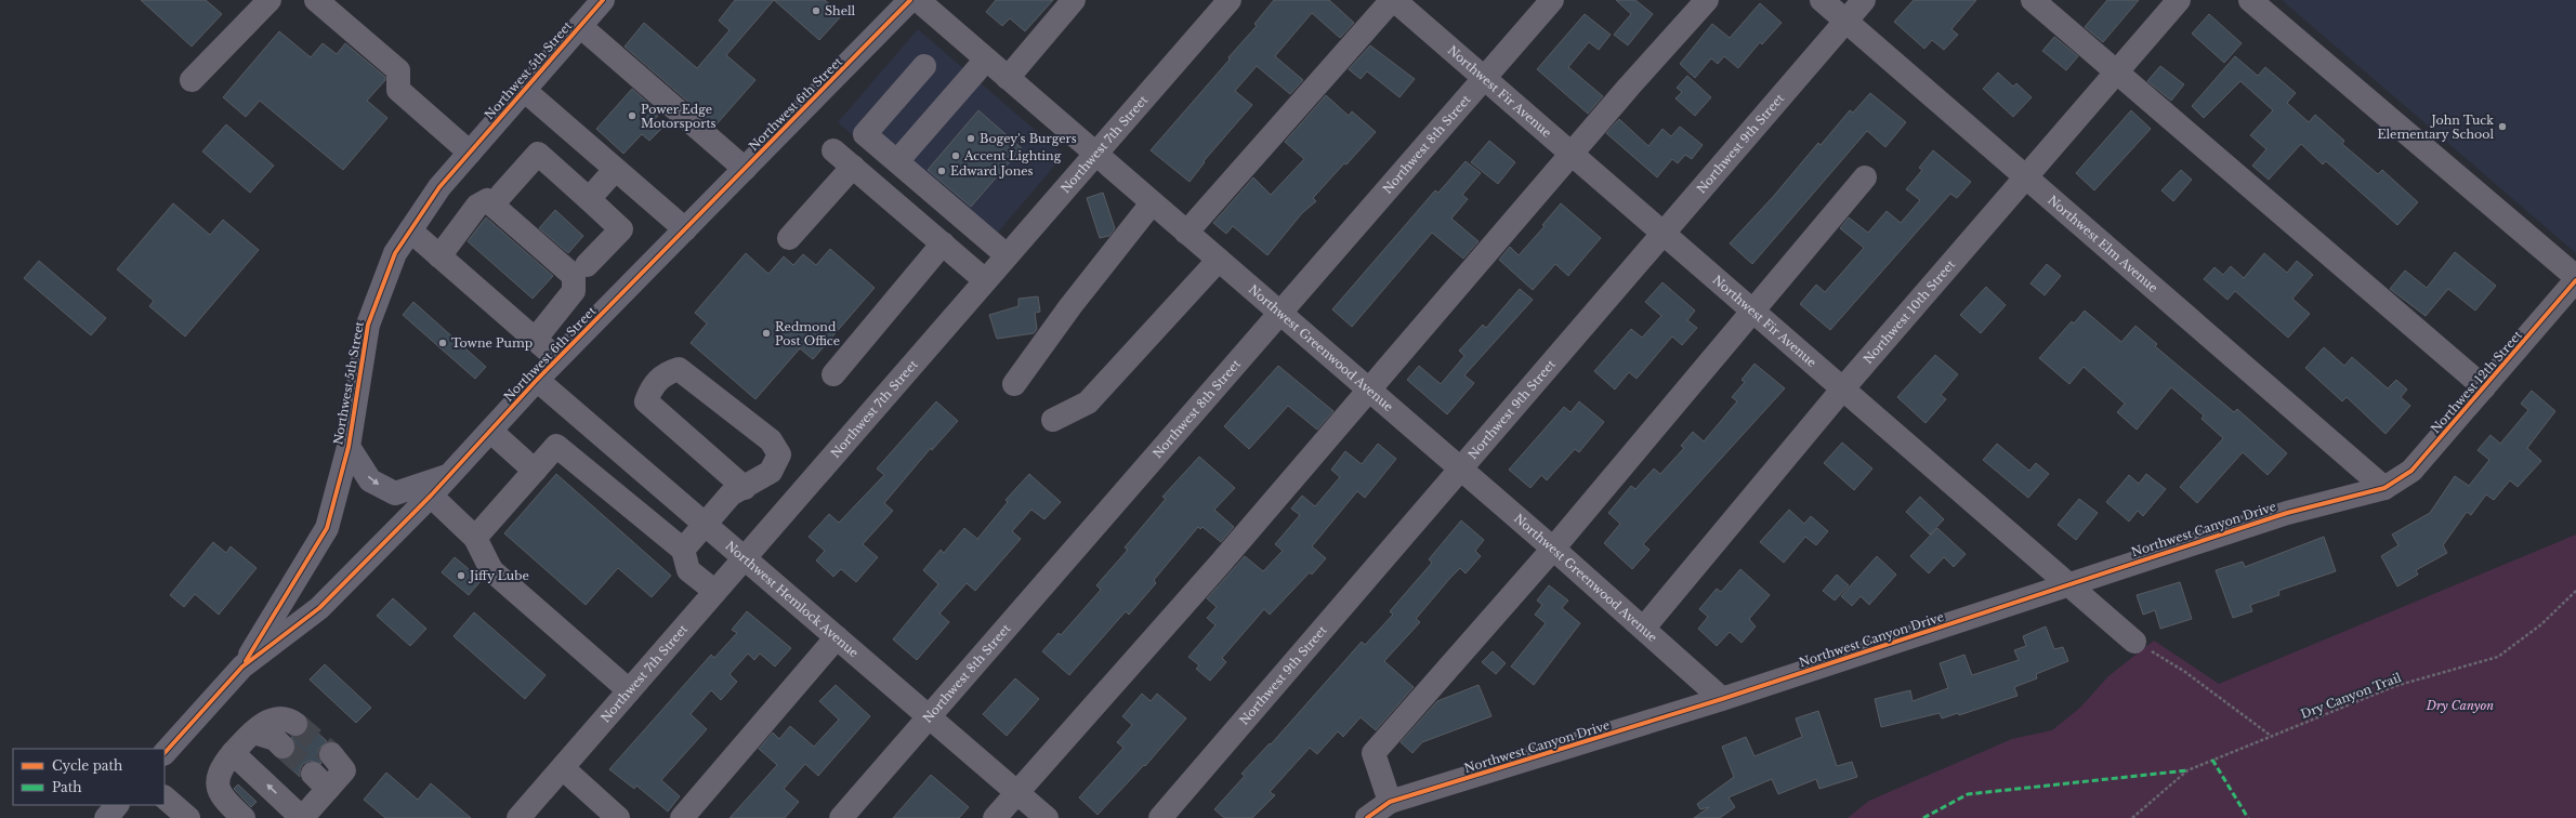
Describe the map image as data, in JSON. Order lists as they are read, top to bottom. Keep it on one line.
{"streets":{"main road":["Northwest 5th Street","Northwest 6th Street"],"street":["Northwest Fir Avenue","Northwest 9th Street","Northwest 7th Street","Northwest 8th Street","Northwest Elm Avenue","Northwest 10th Street","Northwest Greenwood Avenue","Northwest 12th Street","Northwest Canyon Drive","Northwest Hemlock Avenue"],"path":["Dry Canyon Trail"]},"crossings":[["Northwest 5th Street","Northwest 6th Street"],["Northwest Fir Avenue","Northwest 9th Street"],["Northwest Fir Avenue","Northwest 8th Street"],["Northwest Fir Avenue","Northwest 10th Street"],["Northwest Fir Avenue","Northwest Canyon Drive"],["Northwest 6th Street","Northwest Hemlock Avenue"],["Northwest 9th Street","Northwest Elm Avenue"],["Northwest 9th Street","Northwest Greenwood Avenue"],["Northwest 7th Street","Northwest Greenwood Avenue"],["Northwest 7th Street","Northwest Hemlock Avenue"],["Northwest 8th Street","Northwest Greenwood Avenue"],["Northwest 8th Street","Northwest Hemlock Avenue"],["Northwest Elm Avenue","Northwest 10th Street"],["Northwest Elm Avenue","Northwest 12th Street"],["Northwest Elm Avenue","Northwest Canyon Drive"],["Northwest 10th Street","Northwest Greenwood Avenue"],["Northwest Greenwood Avenue","Northwest Canyon Drive"],["Northwest 12th Street","Northwest Canyon Drive"]],"parks":["Dry Canyon"],"places":["Shell","Power Edge Motorsports","John Tuck Elementary School","Bogey's Burgers","Accent Lighting","Edward Jones","Redmond Post Office","Towne Pump","Jiffy Lube"],"legend":["Cycle path","Path"]}
